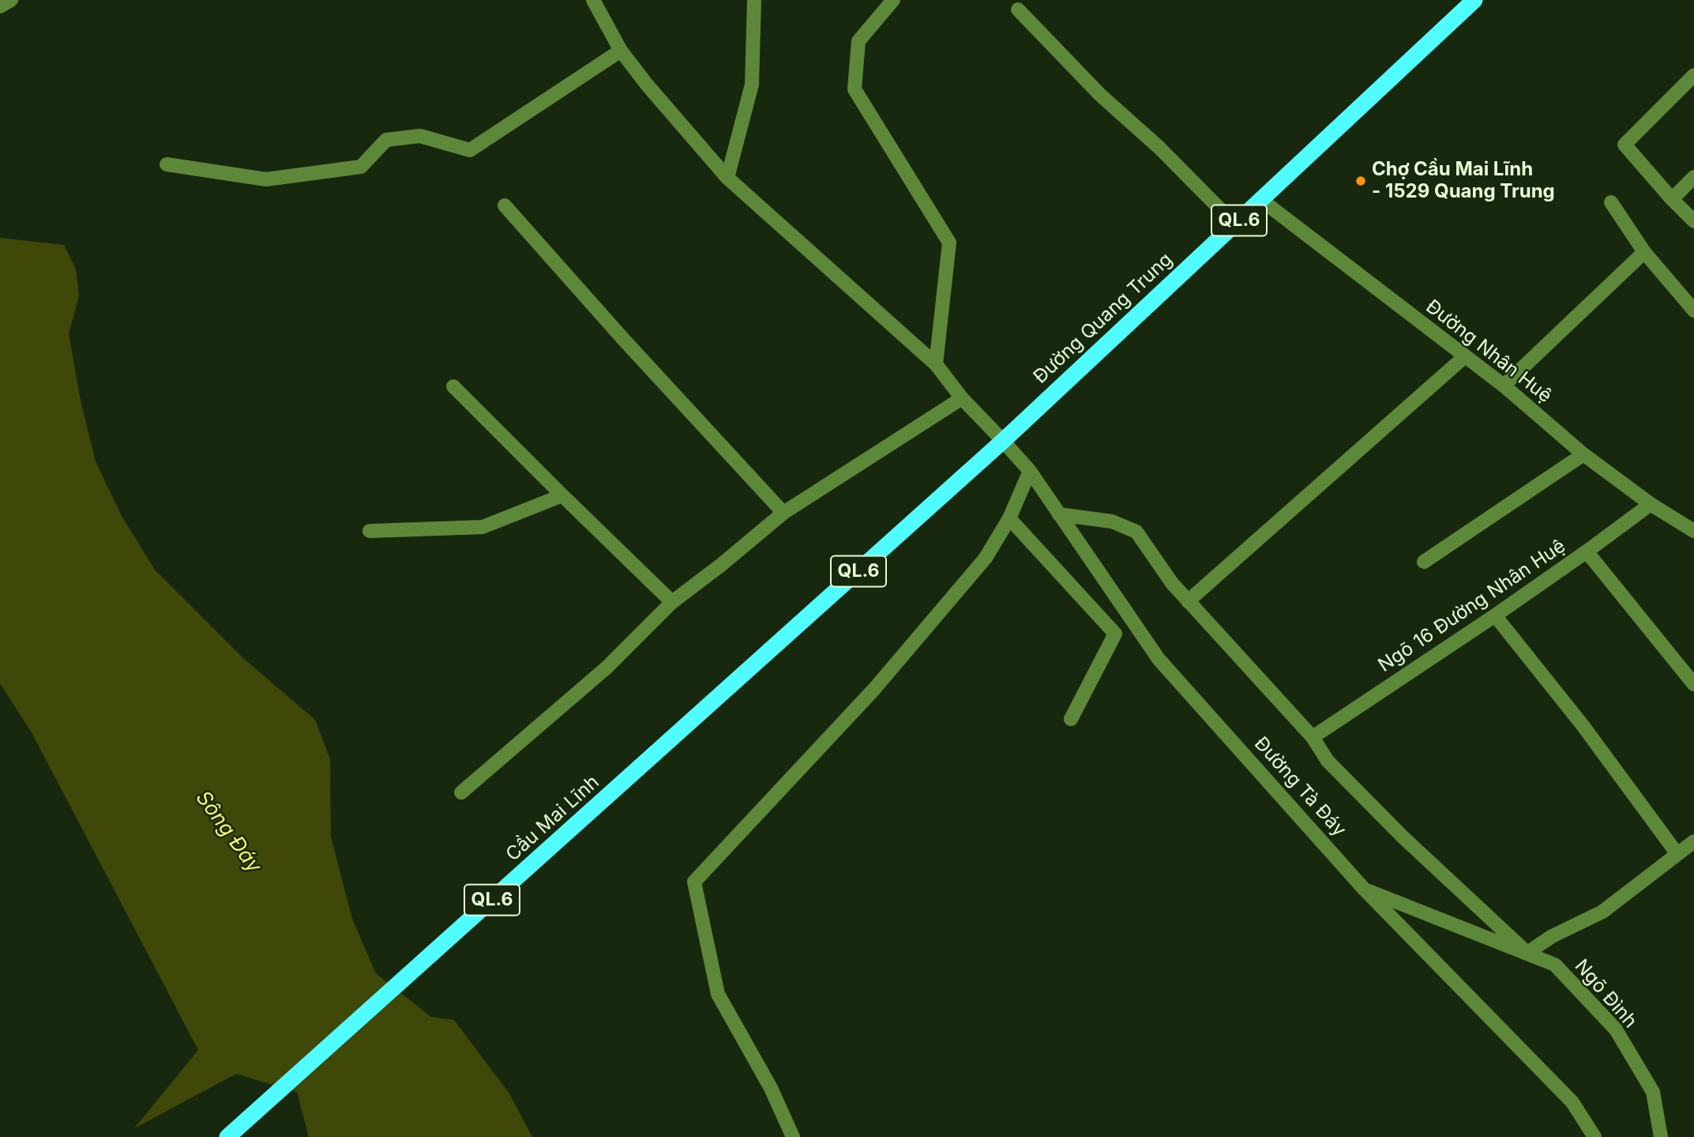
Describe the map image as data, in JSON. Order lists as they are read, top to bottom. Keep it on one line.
{"streets":{"highway":["QL.6","Đường Quang Trung","Cầu Mai Lĩnh"],"street":["Đường Nhân Huệ","Ngõ 16 Đường Nhân Huệ","Đường Tà Đáy","Ngõ Đình"]},"crossings":[["Đường Quang Trung","Đường Nhân Huệ"],["Đường Quang Trung","Đường Tà Đáy"],["Đường Quang Trung","Cầu Mai Lĩnh"],["Đường Nhân Huệ","Ngõ 16 Đường Nhân Huệ"],["Đường Tà Đáy","Ngõ Đình"]],"water":["Sông Đáy"],"places":["Chợ Cầu Mai Lĩnh - 1529 Quang Trung"]}
